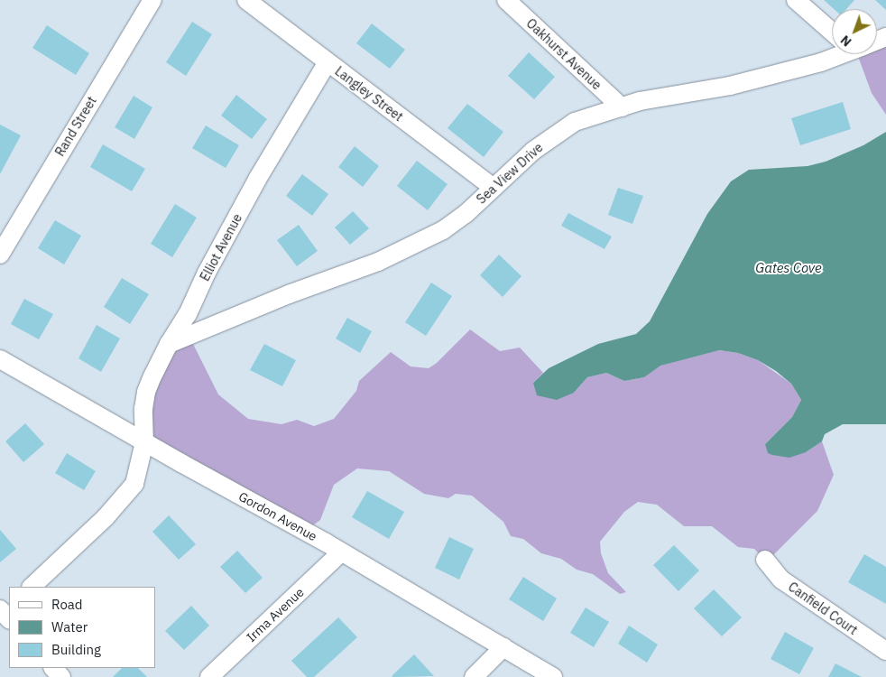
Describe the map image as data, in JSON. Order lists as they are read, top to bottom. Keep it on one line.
{"streets":{"street":["Oakhurst Avenue","Langley Street","Rand Street","Sea View Drive","Elliot Avenue","Gordon Avenue","Canfield Court","Irma Avenue"]},"crossings":[["Oakhurst Avenue","Sea View Drive"],["Langley Street","Sea View Drive"],["Langley Street","Elliot Avenue"],["Sea View Drive","Elliot Avenue"],["Elliot Avenue","Gordon Avenue"],["Gordon Avenue","Irma Avenue"]],"water":["Gates Cove"],"legend":["Road","Water","Building"],"north":"bottom left"}
